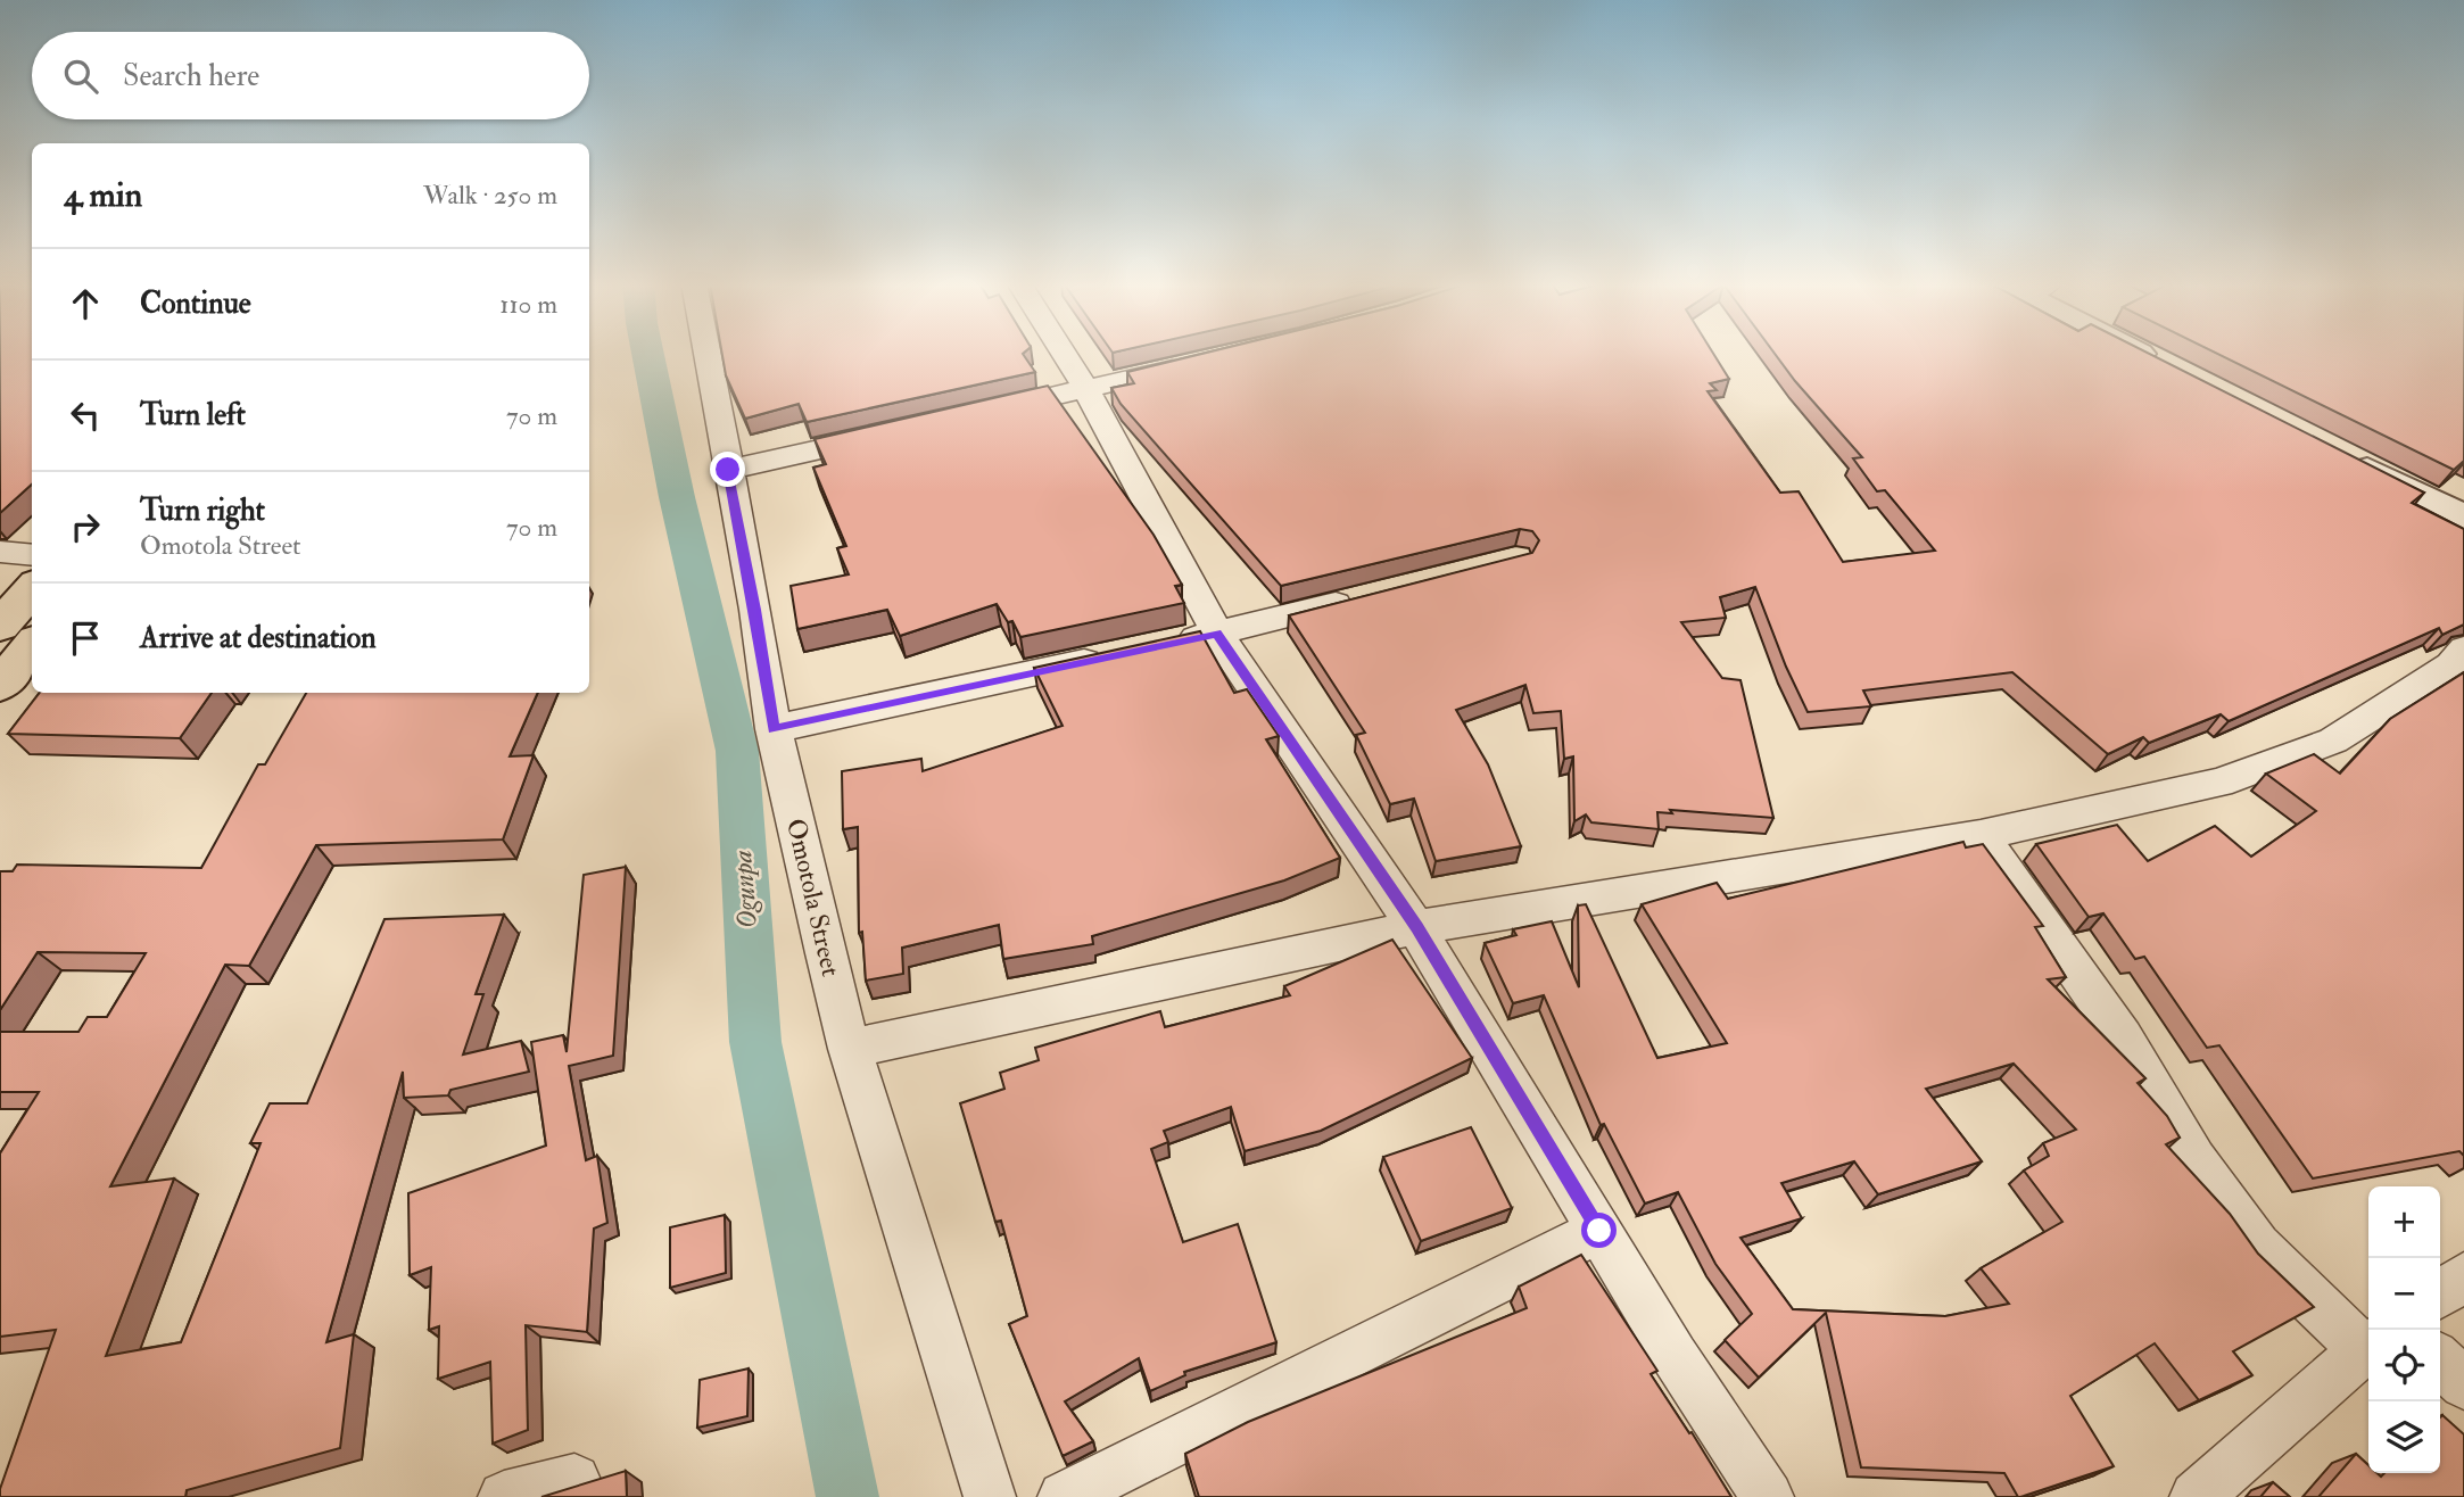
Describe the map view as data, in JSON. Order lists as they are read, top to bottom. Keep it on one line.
{"streets":{"street":["Omotola Street"]},"water":["Ogunpa"],"page":{"search":"Search here","heading":["4 min","Walk · 250 m"],"list":[["Continue","110 m"],["Turn left","70 m"],["Turn right","Omotola Street","70 m"],"Arrive at destination"],"map_buttons":["+","−"]}}
